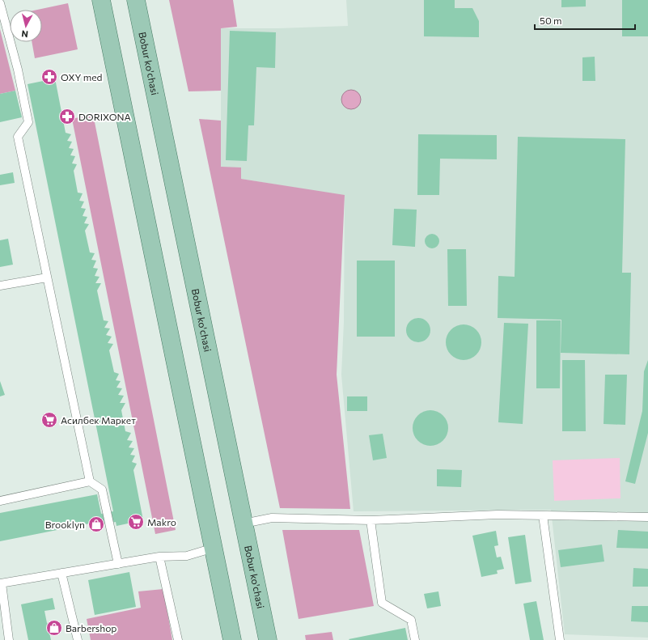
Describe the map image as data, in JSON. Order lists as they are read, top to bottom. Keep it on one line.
{"streets":{"main road":["Bobur ko'chasi"]},"places":{"pharmacy":["OXY med","DORIXONA"],"supermarket":["Асилбек Маркет","Makro"],"shop":["Brooklyn","Barbershop"]},"scale_bar":"50 m","north":"bottom"}
